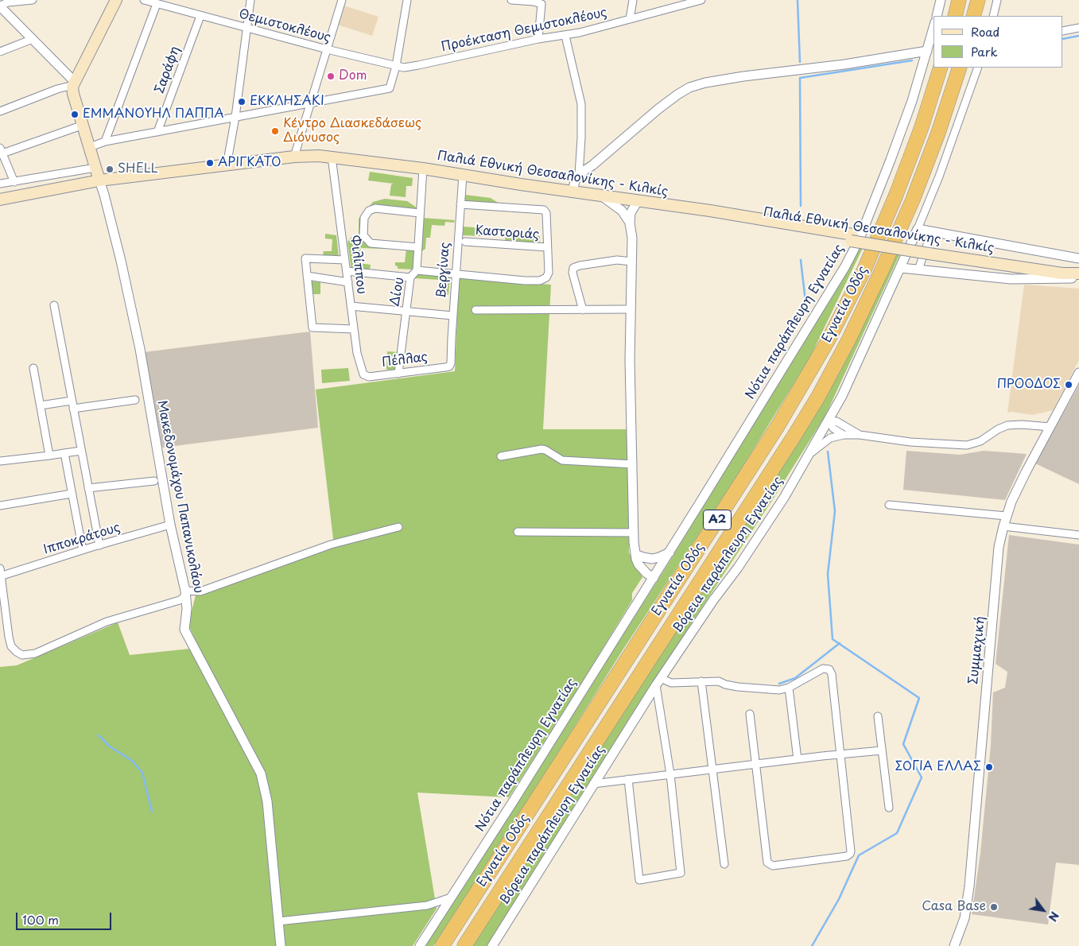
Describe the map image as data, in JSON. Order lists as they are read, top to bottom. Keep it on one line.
{"streets":{"highway":["Εγνατία Οδός","Α2"],"main road":["Παλιά Εθνική Θεσσαλονίκης - Κιλκίς"],"street":["Θεμιστοκλέους","Προέκταση Θεμιστοκλέους","Σαράφη","Καστοριάς","Φιλίππου","Βεργίνας","Δίου","Νότια παράπλευρη Εγνατίας","Πέλλας","Μακεδονομάχου Παπανικολάου","Ιπποκράτους","Βόρεια παράπλευρη Εγνατίας","Συμμαχική"]},"crossings":[["Θεμιστοκλέους","Προέκταση Θεμιστοκλέους"],["Θεμιστοκλέους","Σαράφη"],["Παλιά Εθνική Θεσσαλονίκης - Κιλκίς","Φιλίππου"],["Παλιά Εθνική Θεσσαλονίκης - Κιλκίς","Βεργίνας"],["Παλιά Εθνική Θεσσαλονίκης - Κιλκίς","Δίου"],["Παλιά Εθνική Θεσσαλονίκης - Κιλκίς","Μακεδονομάχου Παπανικολάου"],["Φιλίππου","Πέλλας"],["Βεργίνας","Πέλλας"],["Δίου","Πέλλας"],["Μακεδονομάχου Παπανικολάου","Ιπποκράτους"]],"places":["Dom","ΕΚΚΛΗΣΑΚΙ","ΕΜΜΑΝΟΥΗΛ ΠΑΠΠΑ","Κέντρο Διασκεδάσεως Διόνυσος","ΑΡΙΓΚΑΤΟ","SHELL","ΠΡΟΟΔΟΣ","ΣΟΓΙΑ ΕΛΛΑΣ","Casa Base"],"legend":["Road","Park"],"scale_bar":"100 m","north":"bottom right"}
